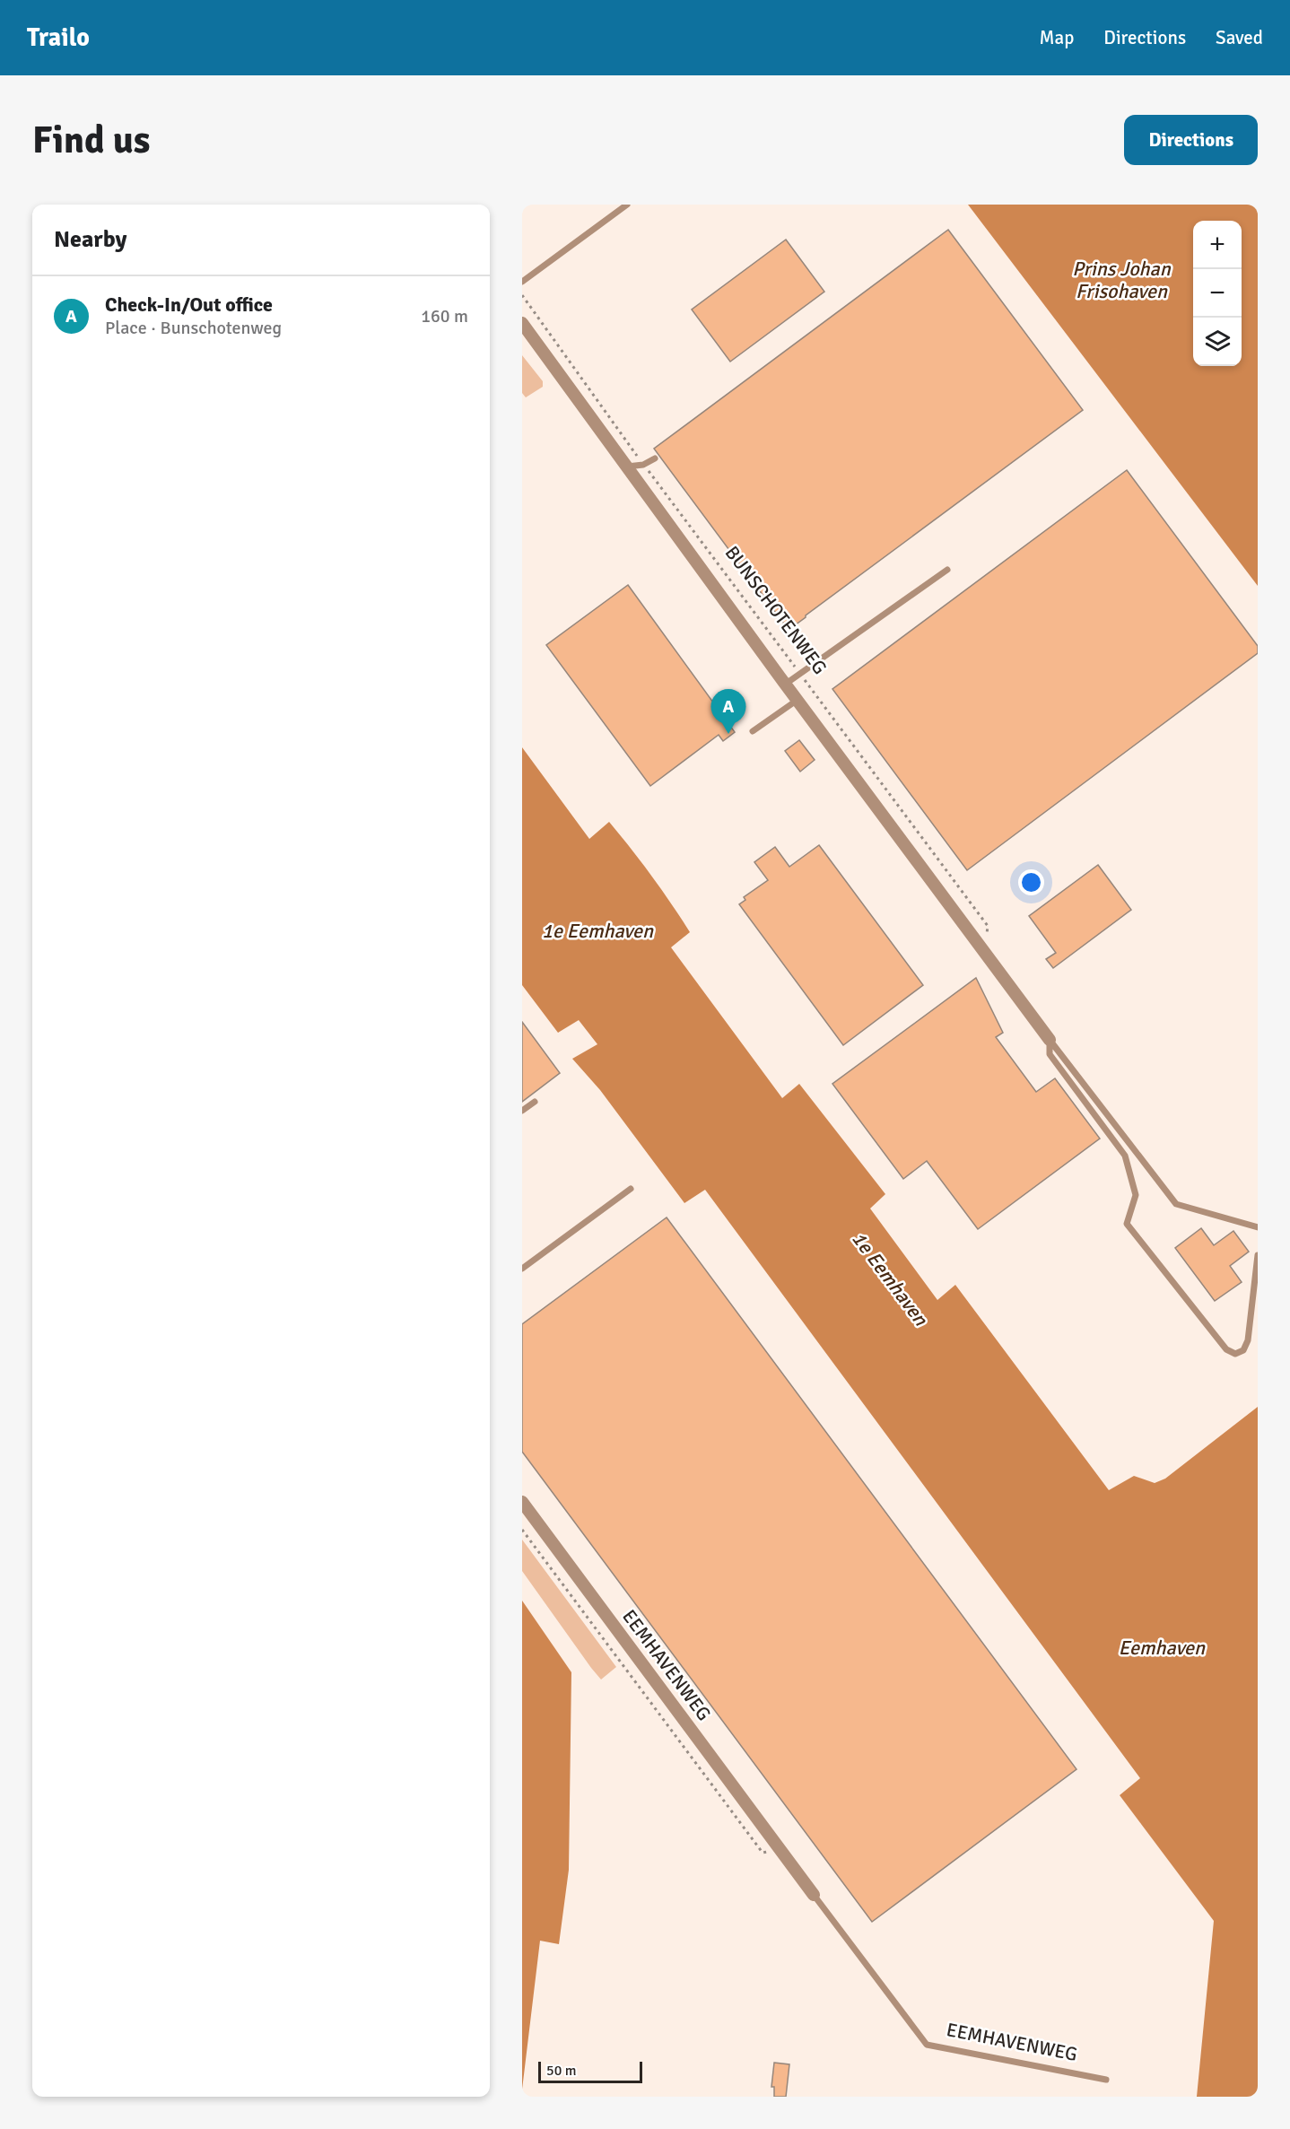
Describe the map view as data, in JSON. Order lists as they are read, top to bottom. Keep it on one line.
{"streets":{"street":["BUNSCHOTENWEG","EEMHAVENWEG"]},"water":["Prins Johan Frisohaven","1e Eemhaven","Eemhaven"],"scale_bar":"50 m","page":{"header":"Trailo","nav":["Map","Directions","Saved"],"buttons":"Directions","title":"Find us","heading":"Nearby","map_buttons":["+","−"],"list":[{"mark":"A","name":"Check-In/Out office","note":"Place · Bunschotenweg","value":"160 m"}],"pins":"A","scale":"50 m"}}
